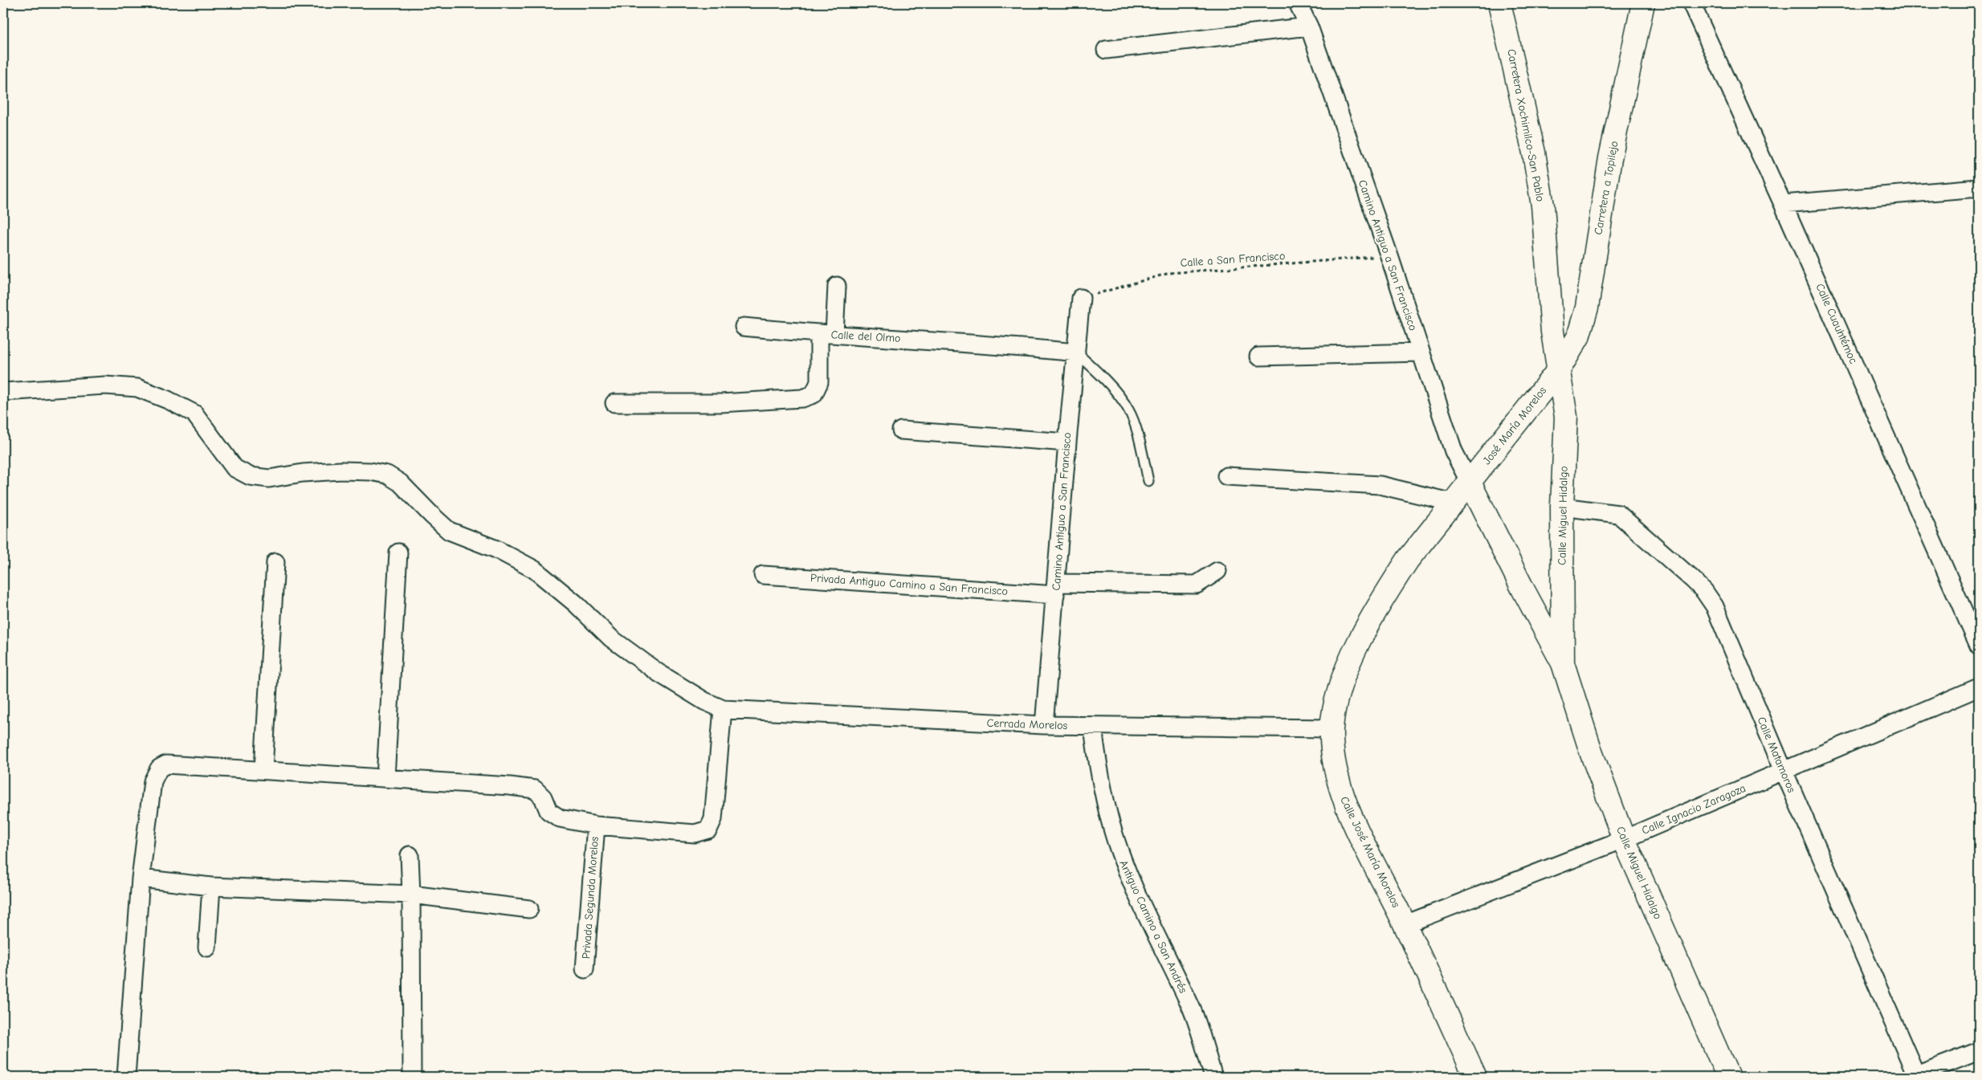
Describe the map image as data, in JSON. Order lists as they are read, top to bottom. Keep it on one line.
{"streets":{"main road":["Carretera Xochimilco-San Pablo","Carretera a Topilejo","José María Morelos","Calle Miguel Hidalgo","Calle José María Morelos"],"street":["Camino Antiguo a San Francisco","Calle Cuauhtémoc","Calle del Olmo","Privada Antiguo Camino a San Francisco","Cerrada Morelos","Calle Matamoros","Calle Ignacio Zaragoza","Privada Segunda Morelos","Antiguo Camino a San Andrés"],"path":["Calle a San Francisco"]},"crossings":[["Carretera Xochimilco-San Pablo","Carretera a Topilejo"],["Carretera Xochimilco-San Pablo","José María Morelos"],["Carretera Xochimilco-San Pablo","Calle Miguel Hidalgo"],["Carretera a Topilejo","José María Morelos"],["Carretera a Topilejo","Calle Miguel Hidalgo"],["Camino Antiguo a San Francisco","Calle a San Francisco"],["Camino Antiguo a San Francisco","Calle del Olmo"],["Camino Antiguo a San Francisco","José María Morelos"],["Camino Antiguo a San Francisco","Calle Miguel Hidalgo"],["Camino Antiguo a San Francisco","Privada Antiguo Camino a San Francisco"],["Camino Antiguo a San Francisco","Cerrada Morelos"],["Camino Antiguo a San Francisco","Calle José María Morelos"],["José María Morelos","Calle Miguel Hidalgo"],["José María Morelos","Calle José María Morelos"],["Calle Miguel Hidalgo","Calle Matamoros"],["Calle Miguel Hidalgo","Calle Ignacio Zaragoza"],["Calle Miguel Hidalgo","Calle José María Morelos"],["Cerrada Morelos","Calle José María Morelos"],["Cerrada Morelos","Antiguo Camino a San Andrés"],["Calle Matamoros","Calle Ignacio Zaragoza"],["Calle Ignacio Zaragoza","Calle José María Morelos"]]}
